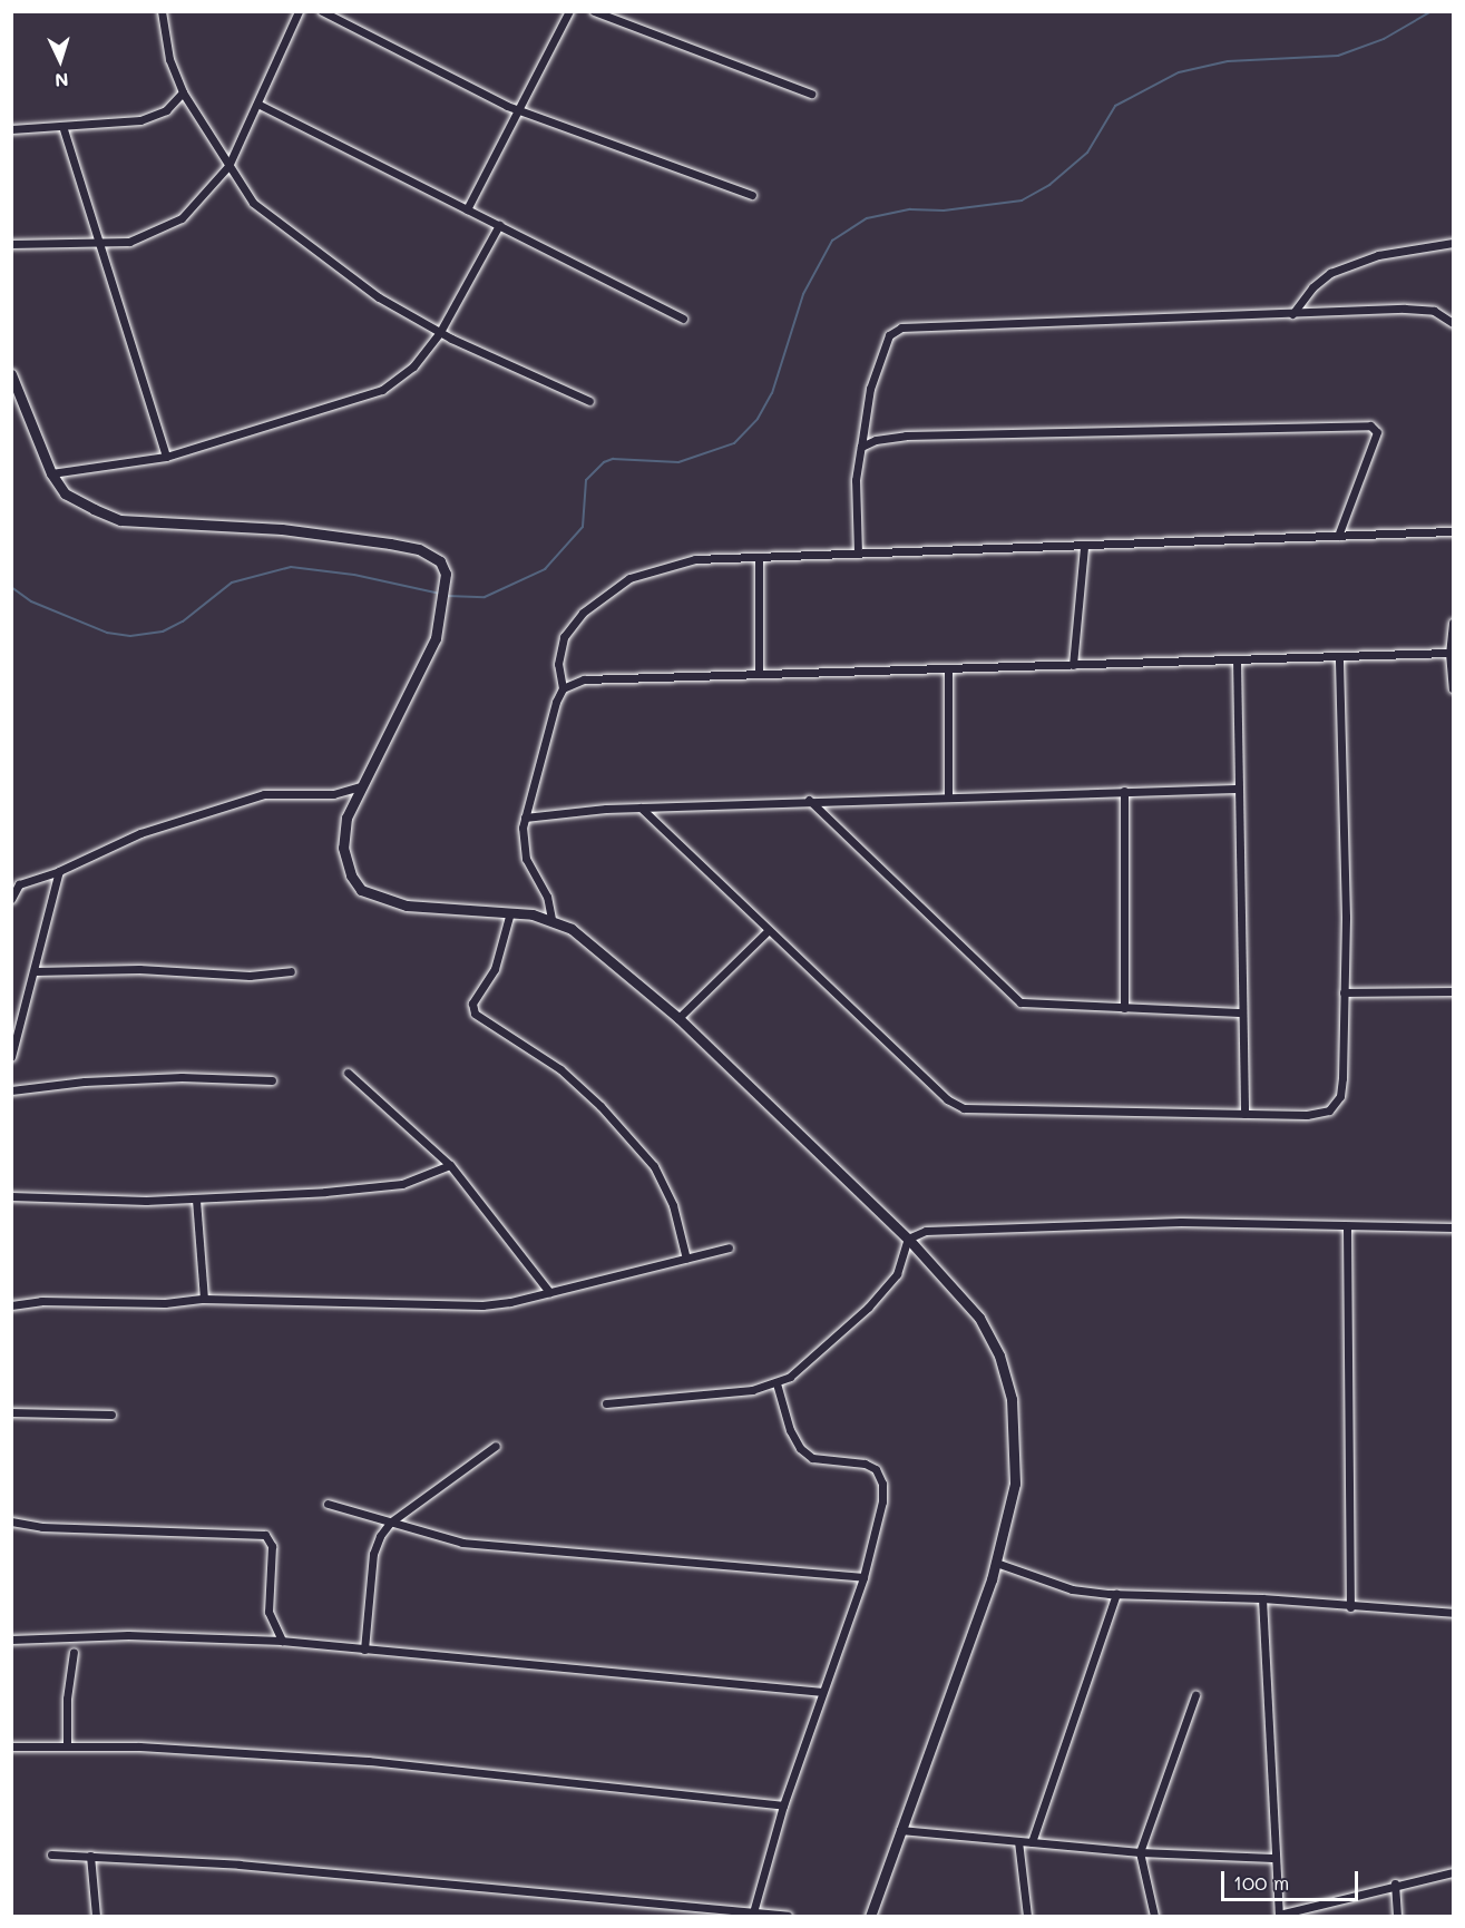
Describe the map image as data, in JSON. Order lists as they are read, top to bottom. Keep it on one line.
{"scale_bar":"100 m","north":"bottom"}
